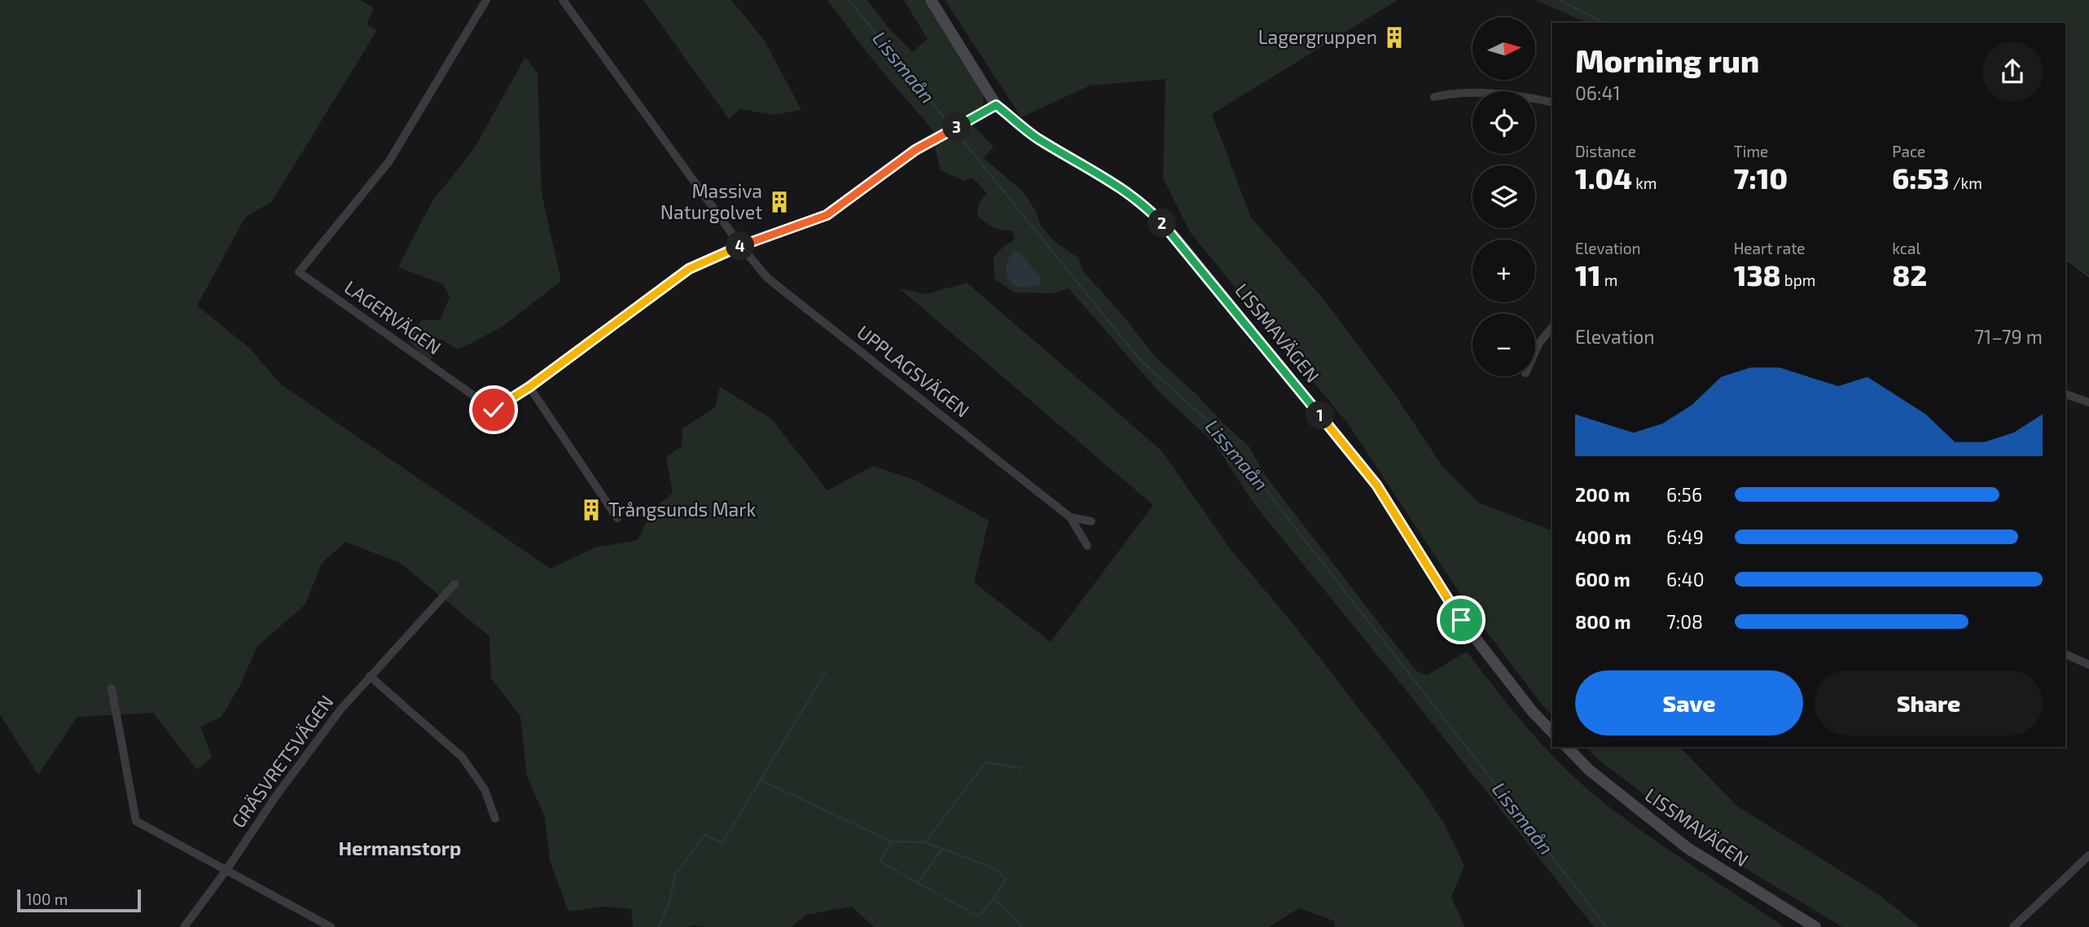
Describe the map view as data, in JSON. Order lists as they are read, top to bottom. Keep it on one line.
{"streets":{"street":["LAGERVÄGEN","LISSMAVÄGEN","UPPLAGSVÄGEN","GRÄSVRETSVÄGEN"]},"crossings":[["LAGERVÄGEN","LISSMAVÄGEN"],["LAGERVÄGEN","UPPLAGSVÄGEN"]],"districts":["Hermanstorp"],"water":["Lissmaån"],"places":{"building":["Lagergruppen","Massiva Naturgolvet","Trångsunds Mark"]},"scale_bar":"100 m","north":"right","page":{"map_buttons":["+","−"],"heading":["Morning run","06:41"],"pins":["3","2","4","1"],"stats":[["Distance","1.04 km"],["Time","7:10"],["Pace","6:53 /km"],["Elevation","11 m"],["Heart rate","138 bpm"],["kcal","82"]],"chart":["Elevation","71–79 m"],"list":[{"name":"200 m","note":"6:56"},{"name":"400 m","note":"6:49"},{"name":"600 m","note":"6:40"},{"name":"800 m","note":"7:08"}],"buttons":["Save","Share"],"scale":"100 m"}}
